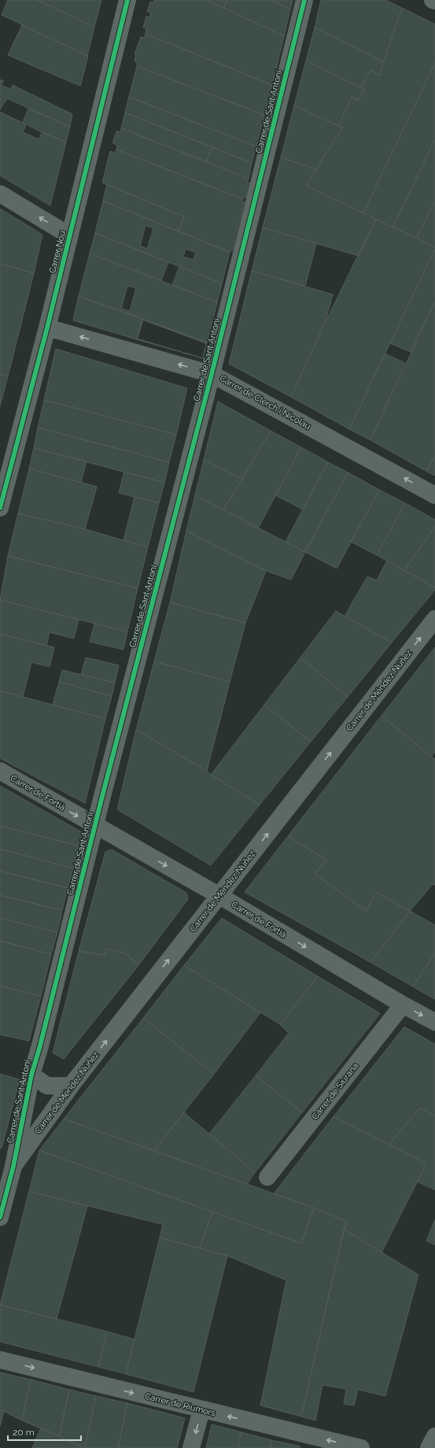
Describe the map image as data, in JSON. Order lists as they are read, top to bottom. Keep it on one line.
{"streets":{"street":["Carrer de Sant Antoni","Carrer Nou","Carrer de Clerch i Nicolau","Carrer de Méndez Núñez","Carrer de Fortià","Carrer de Siurana","Carrer de Riumors"]},"crossings":[["Carrer de Sant Antoni","Carrer de Clerch i Nicolau"],["Carrer de Sant Antoni","Carrer de Méndez Núñez"],["Carrer de Sant Antoni","Carrer de Fortià"],["Carrer Nou","Carrer de Clerch i Nicolau"],["Carrer de Méndez Núñez","Carrer de Fortià"],["Carrer de Fortià","Carrer de Siurana"]],"one_way":["Carrer de Clerch i Nicolau","Carrer de Méndez Núñez","Carrer de Fortià"],"scale_bar":"20 m"}
